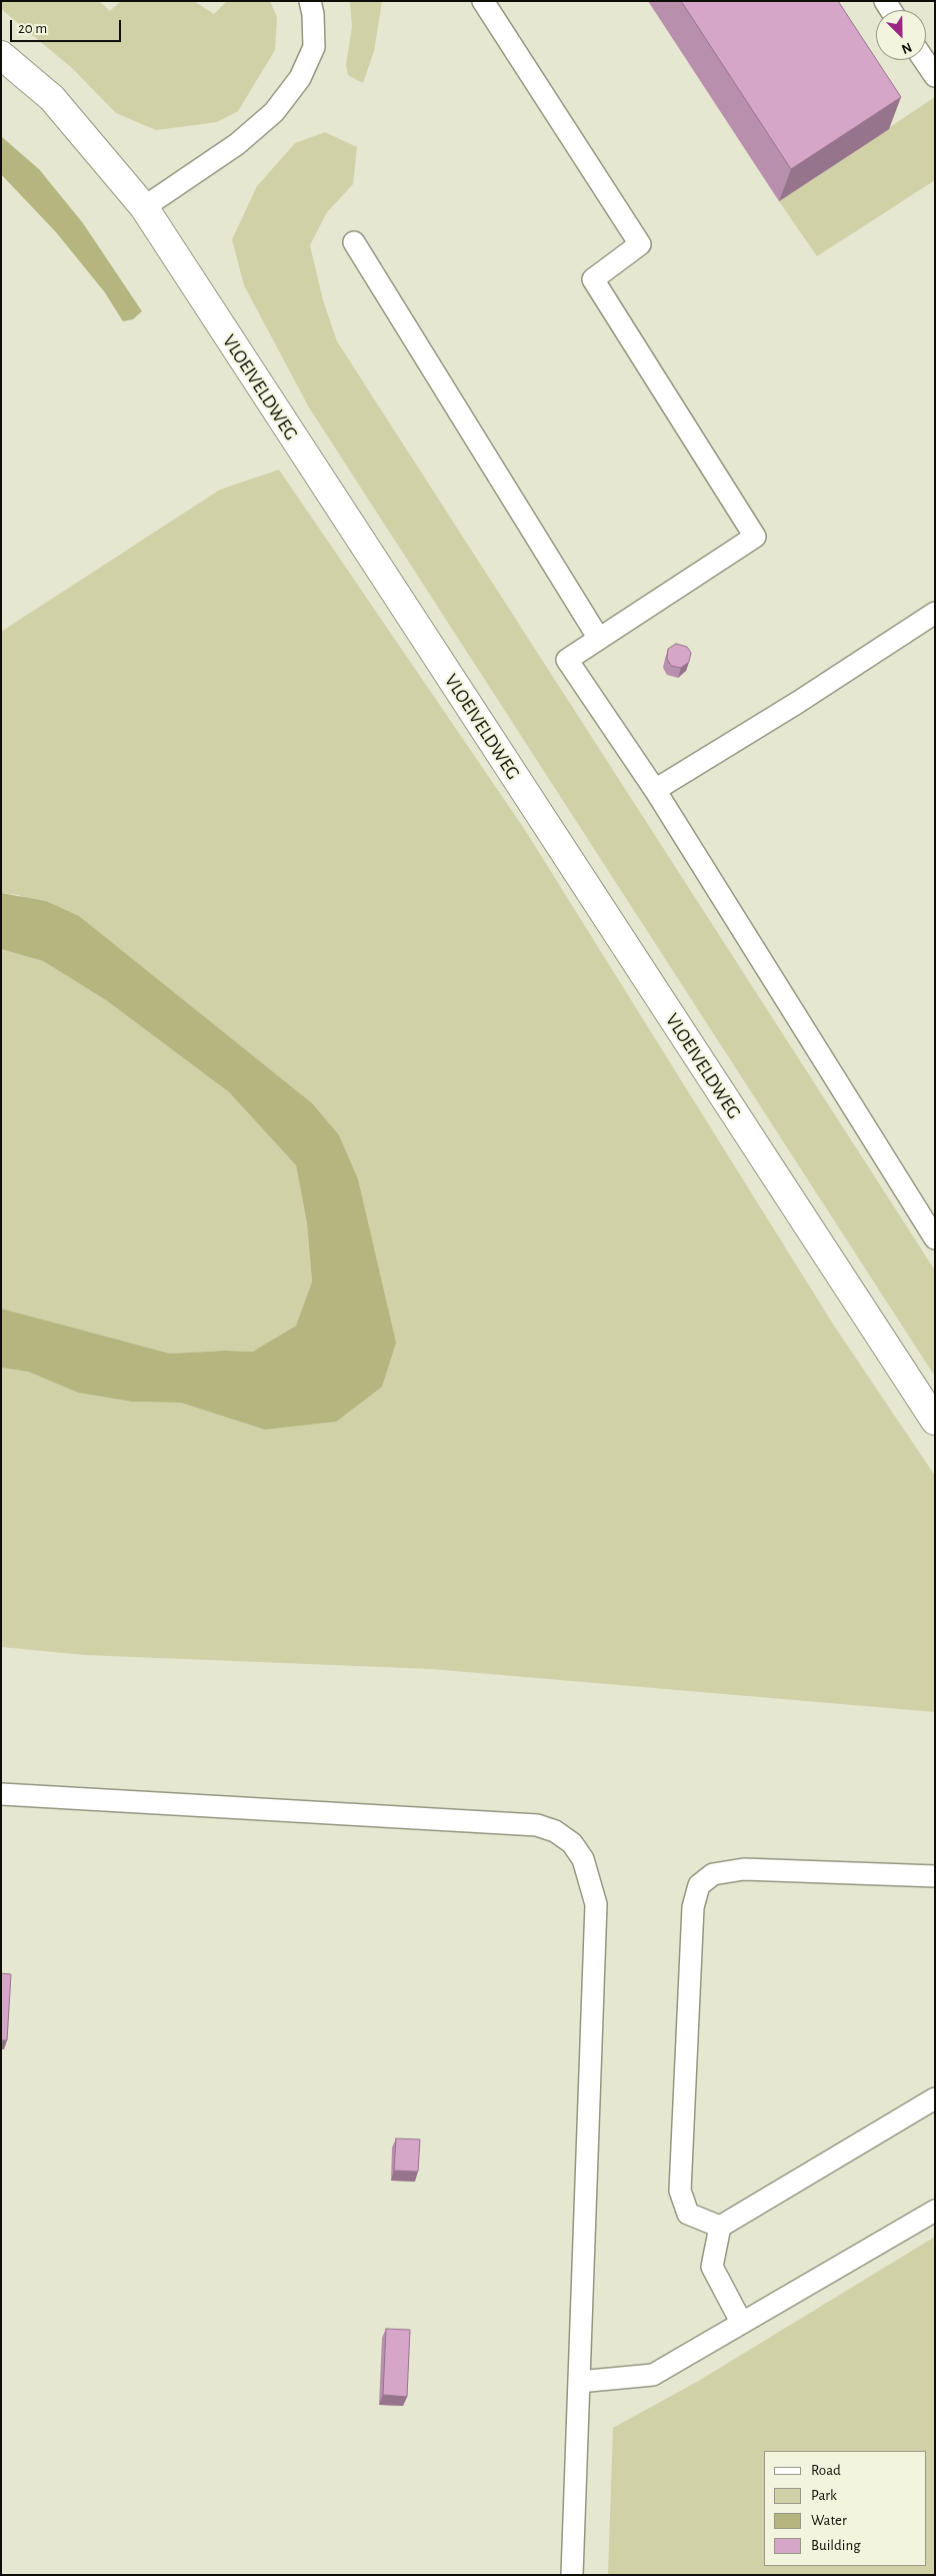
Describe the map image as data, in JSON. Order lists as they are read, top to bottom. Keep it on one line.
{"streets":{"street":["VLOEIVELDWEG"]},"legend":["Road","Park","Water","Building"],"scale_bar":"20 m","north":"bottom right"}
